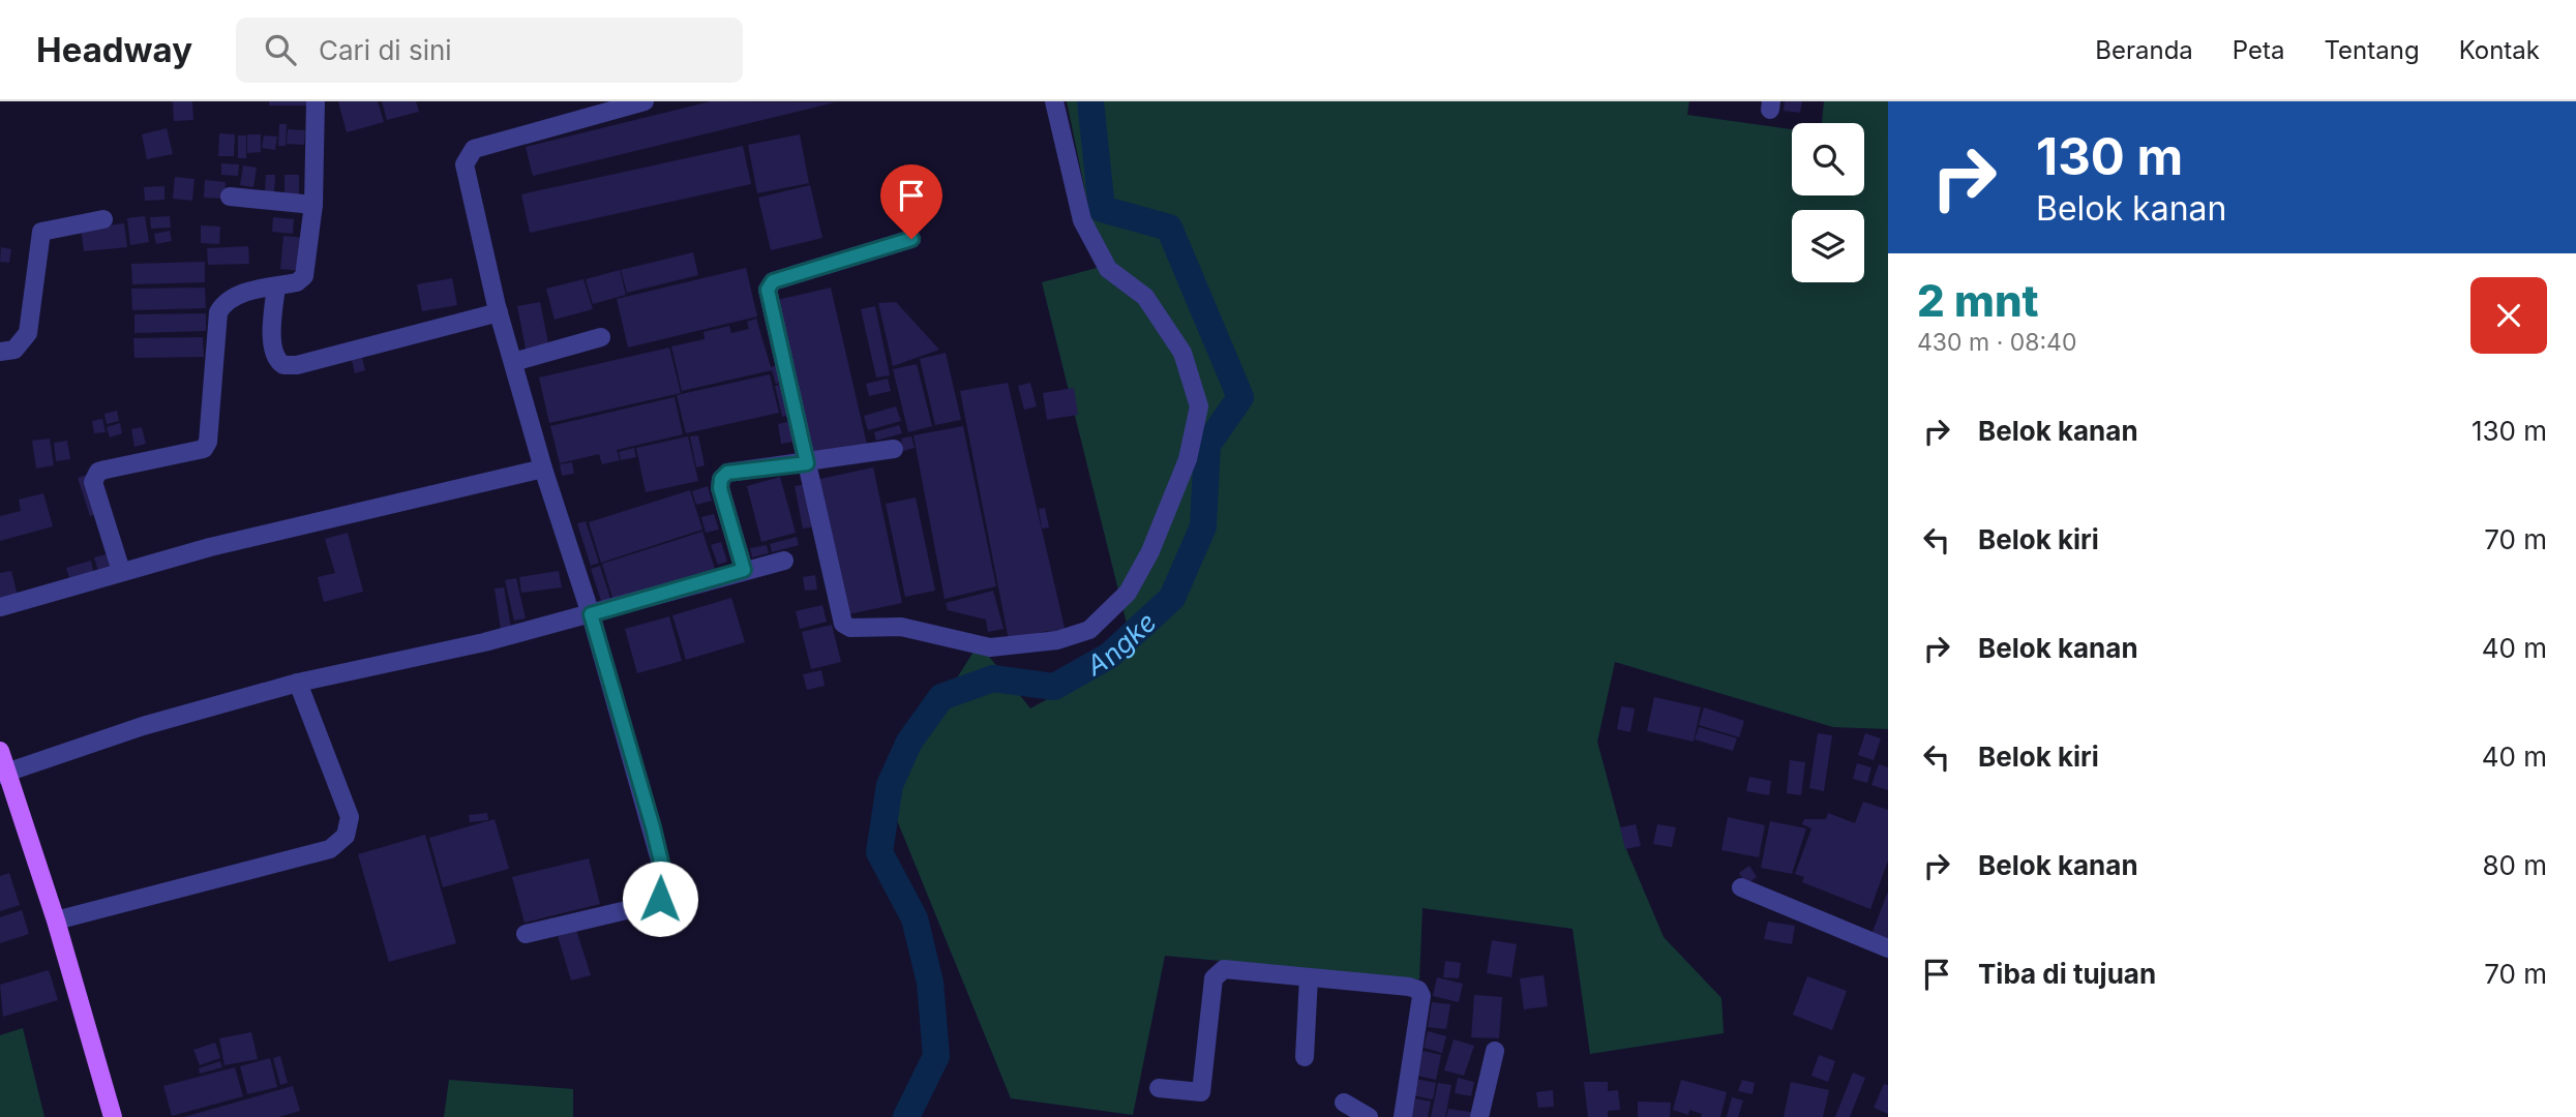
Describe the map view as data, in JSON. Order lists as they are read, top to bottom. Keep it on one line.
{"water":["Angke"],"page":{"header":"Headway","search":"Cari di sini","nav":["Beranda","Peta","Tentang","Kontak"],"turn":["130 m","Belok kanan"],"heading":["2 mnt","430 m · 08:40"],"list":[{"name":"Belok kanan","value":"130 m"},{"name":"Belok kiri","value":"70 m"},{"name":"Belok kanan","value":"40 m"},{"name":"Belok kiri","value":"40 m"},{"name":"Belok kanan","value":"80 m"},{"name":"Tiba di tujuan","value":"70 m"}]}}
